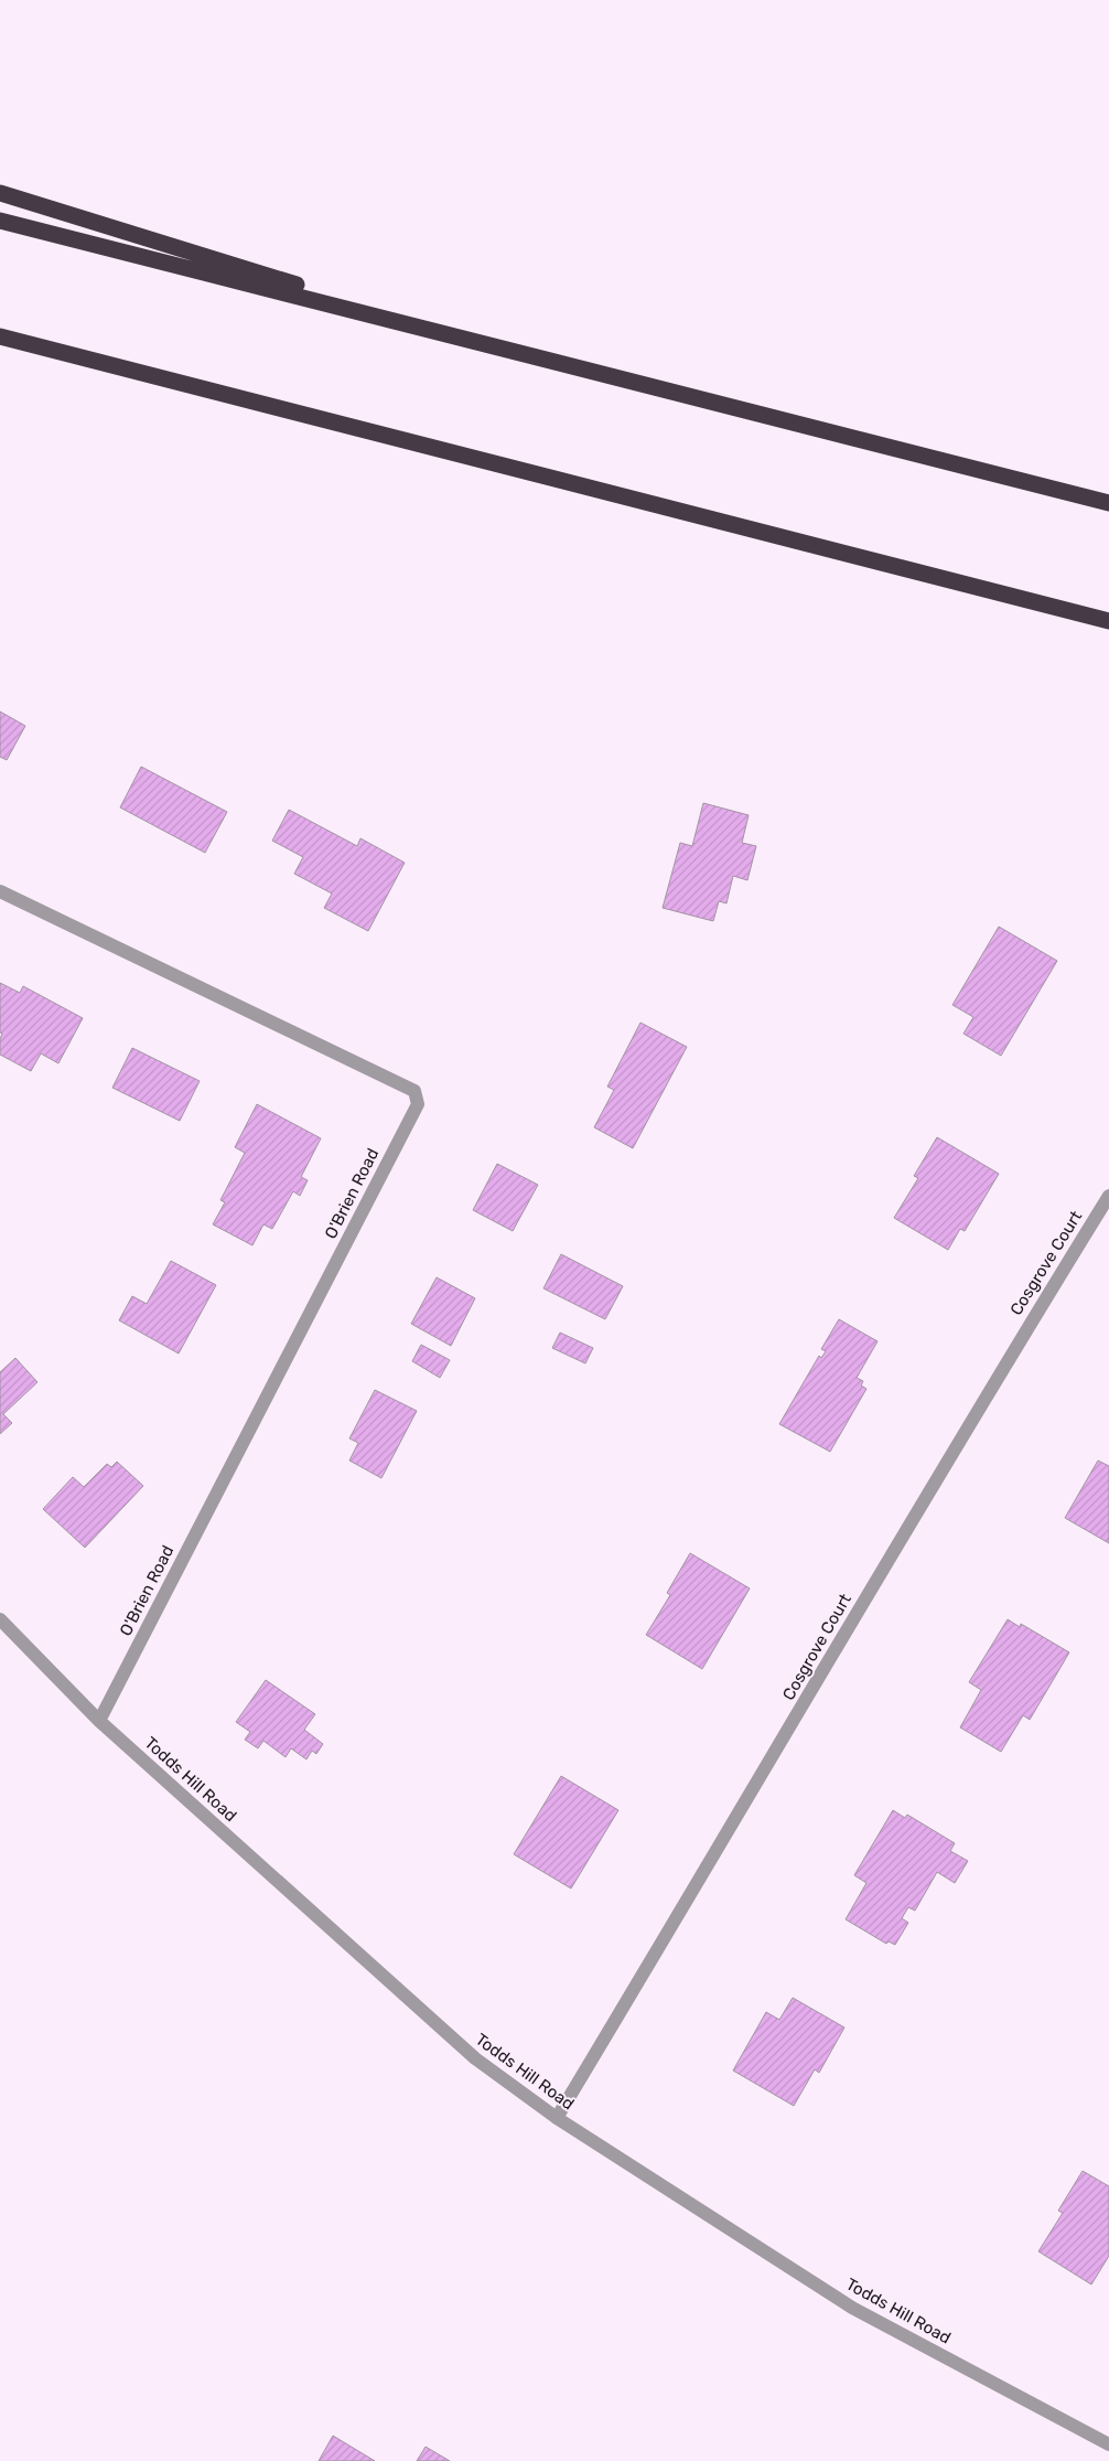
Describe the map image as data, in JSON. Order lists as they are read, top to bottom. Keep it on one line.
{"streets":{"street":["O'Brien Road","Cosgrove Court","Todds Hill Road"]},"crossings":[["O'Brien Road","Todds Hill Road"],["Cosgrove Court","Todds Hill Road"]]}
